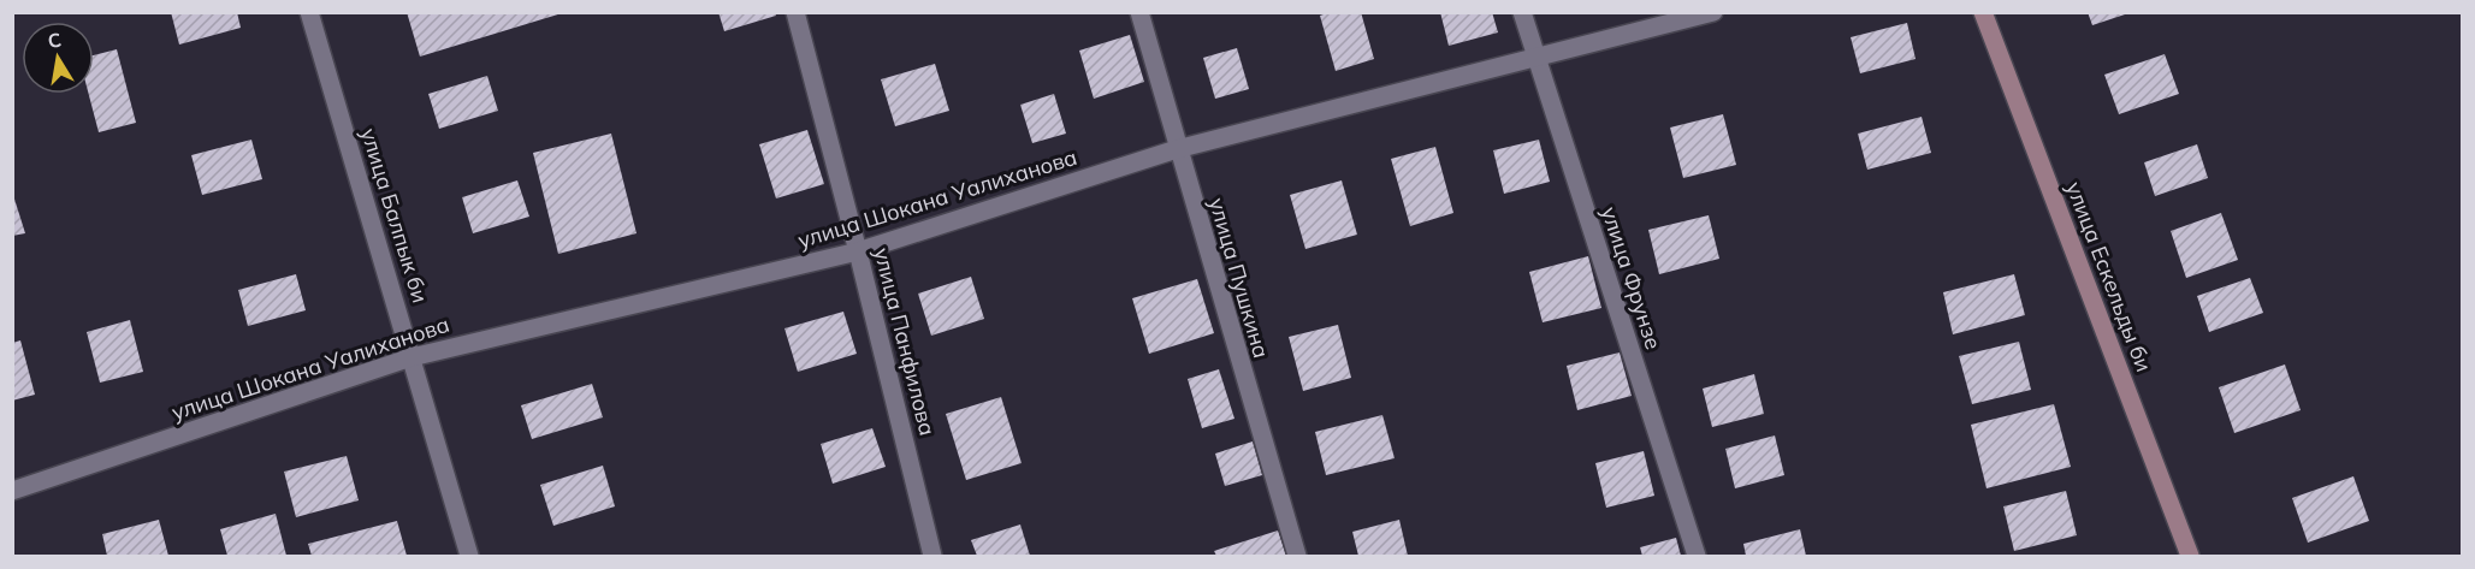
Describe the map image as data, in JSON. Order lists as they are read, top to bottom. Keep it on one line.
{"streets":{"street":["улица Шокана Уалиханова","улица Балпык би","улица Ескельды би","улица Пушкина","улица Фрунзе","улица Панфилова"]},"crossings":[["улица Шокана Уалиханова","улица Балпык би"],["улица Шокана Уалиханова","улица Пушкина"],["улица Шокана Уалиханова","улица Фрунзе"],["улица Шокана Уалиханова","улица Панфилова"]],"north":"top"}
